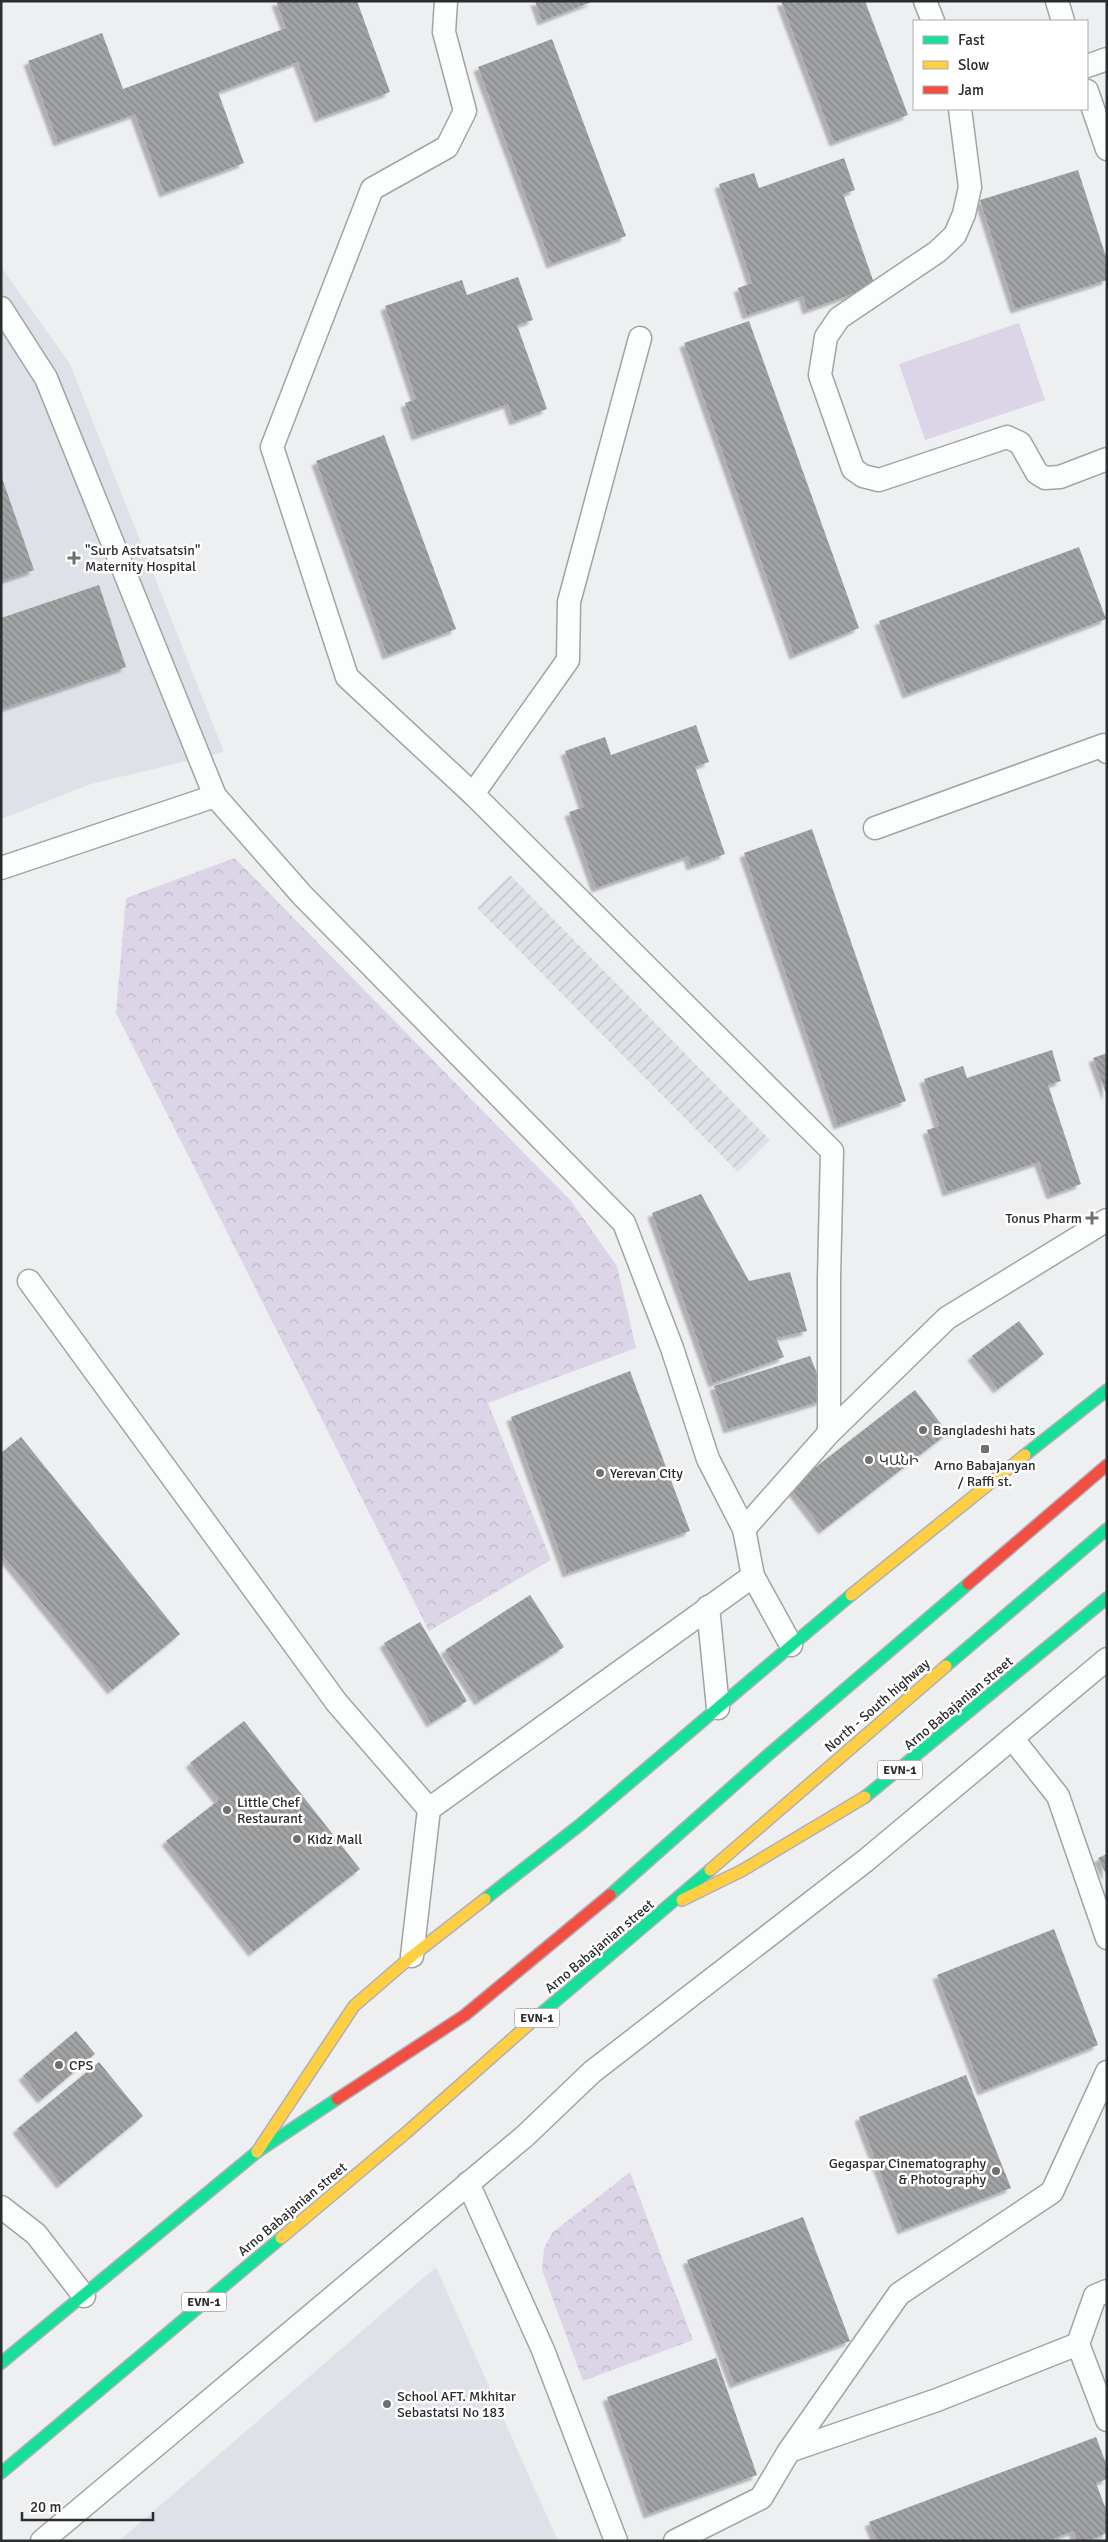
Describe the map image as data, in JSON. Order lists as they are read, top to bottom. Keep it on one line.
{"streets":{"main road":["Arno Babajanian street","North - South highway","EVN-1"]},"crossings":[["Arno Babajanian street","North - South highway"]],"places":{"health":["\"Surb Astvatsatsin\" Maternity Hospital","Tonus Pharm"],"other":["Bangladeshi hats","ԿԱՆԻ","Yerevan City","Little Chef Restaurant","Kidz Mall","CPS","Gegaspar Cinematography & Photography","School AFT. Mkhitar Sebastatsi No 183"],"transit":["Arno Babajanyan / Raffi st."]},"legend":["Fast","Slow","Jam"],"scale_bar":"20 m"}
